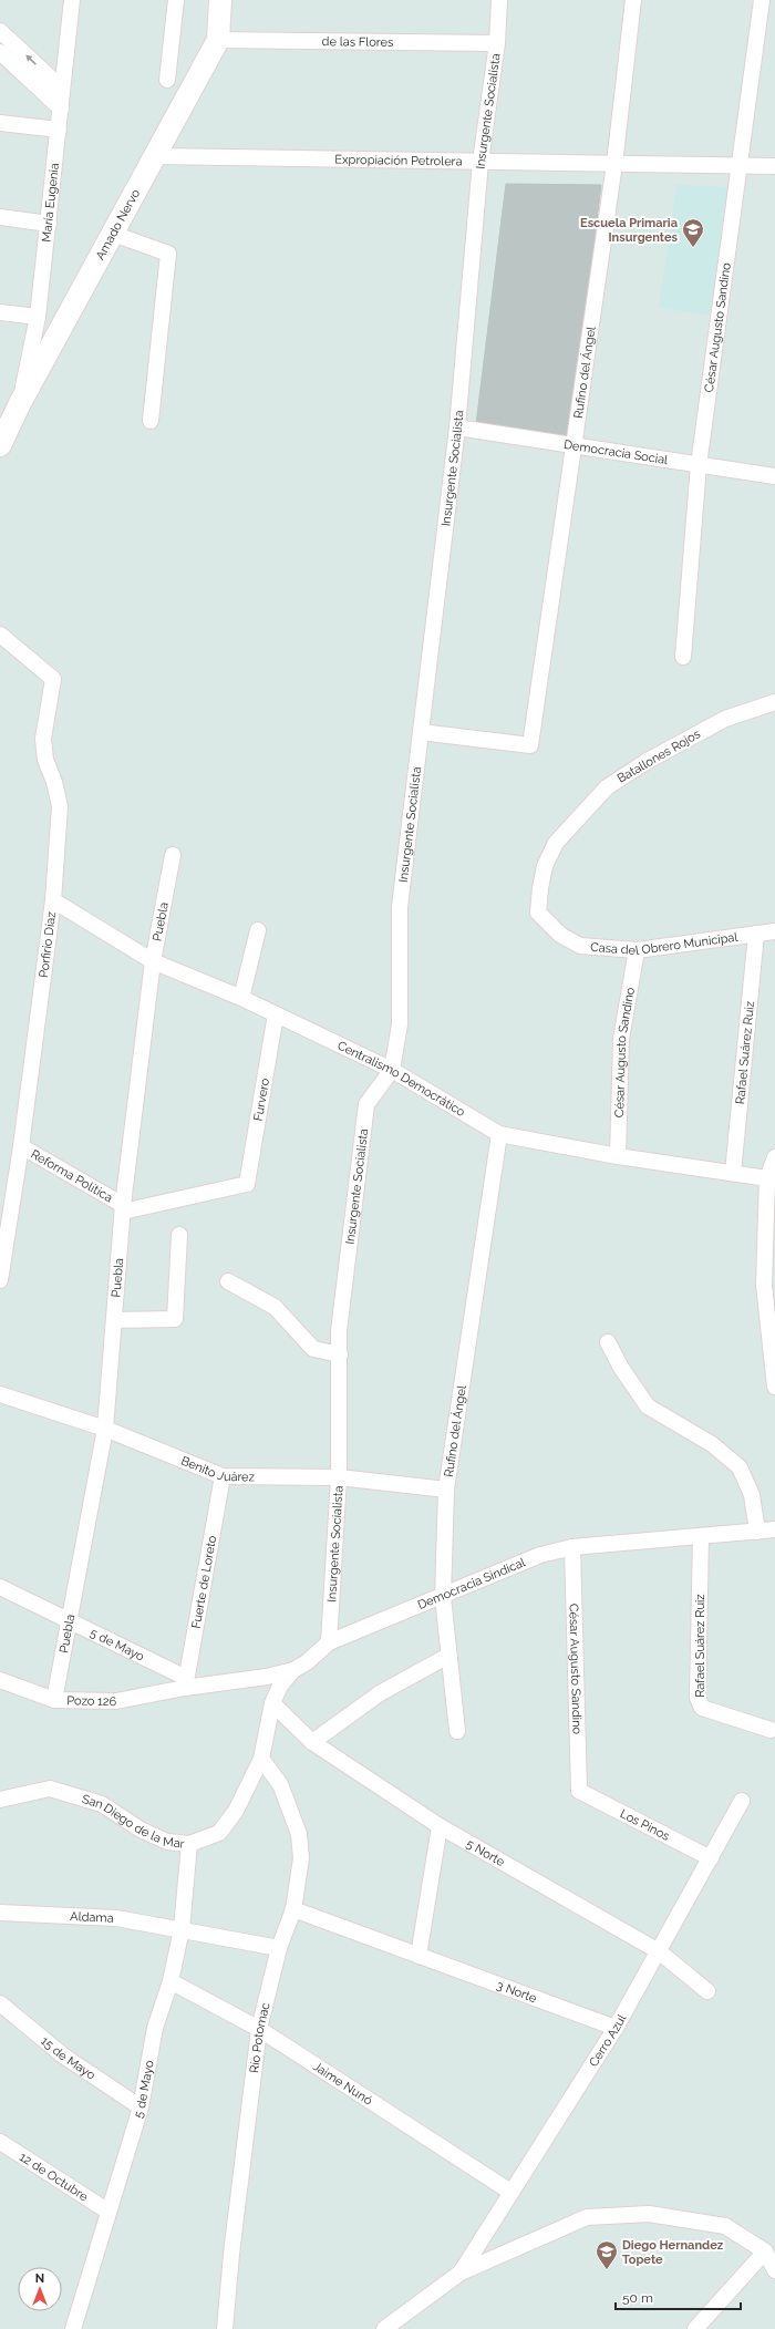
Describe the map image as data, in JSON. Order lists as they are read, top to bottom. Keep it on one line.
{"streets":{"main road":["Amado Nervo"],"street":["de las Flores","Insurgente Socialista","Expropiación Petrolera","María Eugenia","César Augusto Sandino","Rufino del Ángel","Democracia Social","Batallones Rojos","Puebla","Casa del Obrero Municipal","Porfirio Díaz","Rafael Suárez Ruiz","Centralismo Democrático","Furvero","Reforma Política","Benito Juárez","Fuerte de Loreto","Democracia Sindical","5 de Mayo","Pozo 126","San Diego de la Mar","Los Pinos","5 Norte","Aldama","3 Norte","Río Potomac","Cerro Azul","15 de Mayo","Jaime Nunó","12 de Octubre"]},"crossings":[["de las Flores","Insurgente Socialista"],["de las Flores","Amado Nervo"],["Insurgente Socialista","Expropiación Petrolera"],["Insurgente Socialista","Rufino del Ángel"],["Insurgente Socialista","Democracia Social"],["Insurgente Socialista","Centralismo Democrático"],["Insurgente Socialista","Benito Juárez"],["Insurgente Socialista","Democracia Sindical"],["Expropiación Petrolera","Amado Nervo"],["Expropiación Petrolera","César Augusto Sandino"],["Expropiación Petrolera","Rufino del Ángel"],["María Eugenia","Amado Nervo"],["César Augusto Sandino","Democracia Social"],["César Augusto Sandino","Casa del Obrero Municipal"],["César Augusto Sandino","Centralismo Democrático"],["César Augusto Sandino","Democracia Sindical"],["César Augusto Sandino","Los Pinos"],["Rufino del Ángel","Democracia Social"],["Rufino del Ángel","Centralismo Democrático"],["Rufino del Ángel","Benito Juárez"],["Rufino del Ángel","Democracia Sindical"],["Batallones Rojos","Casa del Obrero Municipal"],["Puebla","Centralismo Democrático"],["Puebla","Furvero"],["Puebla","Reforma Política"],["Puebla","Benito Juárez"],["Puebla","5 de Mayo"],["Puebla","Pozo 126"],["Casa del Obrero Municipal","Rafael Suárez Ruiz"],["Porfirio Díaz","Centralismo Democrático"],["Porfirio Díaz","Reforma Política"],["Rafael Suárez Ruiz","Centralismo Democrático"],["Rafael Suárez Ruiz","Democracia Sindical"],["Centralismo Democrático","Furvero"],["Furvero","Reforma Política"],["Benito Juárez","Fuerte de Loreto"],["Fuerte de Loreto","Democracia Sindical"],["Fuerte de Loreto","5 de Mayo"],["Fuerte de Loreto","Pozo 126"],["Democracia Sindical","5 de Mayo"],["Democracia Sindical","Pozo 126"],["Democracia Sindical","San Diego de la Mar"],["5 de Mayo","Pozo 126"],["5 de Mayo","San Diego de la Mar"],["5 de Mayo","Aldama"],["5 de Mayo","15 de Mayo"],["5 de Mayo","Jaime Nunó"],["5 de Mayo","12 de Octubre"],["San Diego de la Mar","5 Norte"],["San Diego de la Mar","Río Potomac"],["Los Pinos","Cerro Azul"],["5 Norte","Cerro Azul"],["Aldama","Río Potomac"],["3 Norte","Río Potomac"],["3 Norte","Cerro Azul"],["Río Potomac","Jaime Nunó"],["Cerro Azul","Jaime Nunó"]],"places":{"school or university":["Escuela Primaria Insurgentes","Diego Hernandez Topete"]},"scale_bar":"50 m","north":"top"}
